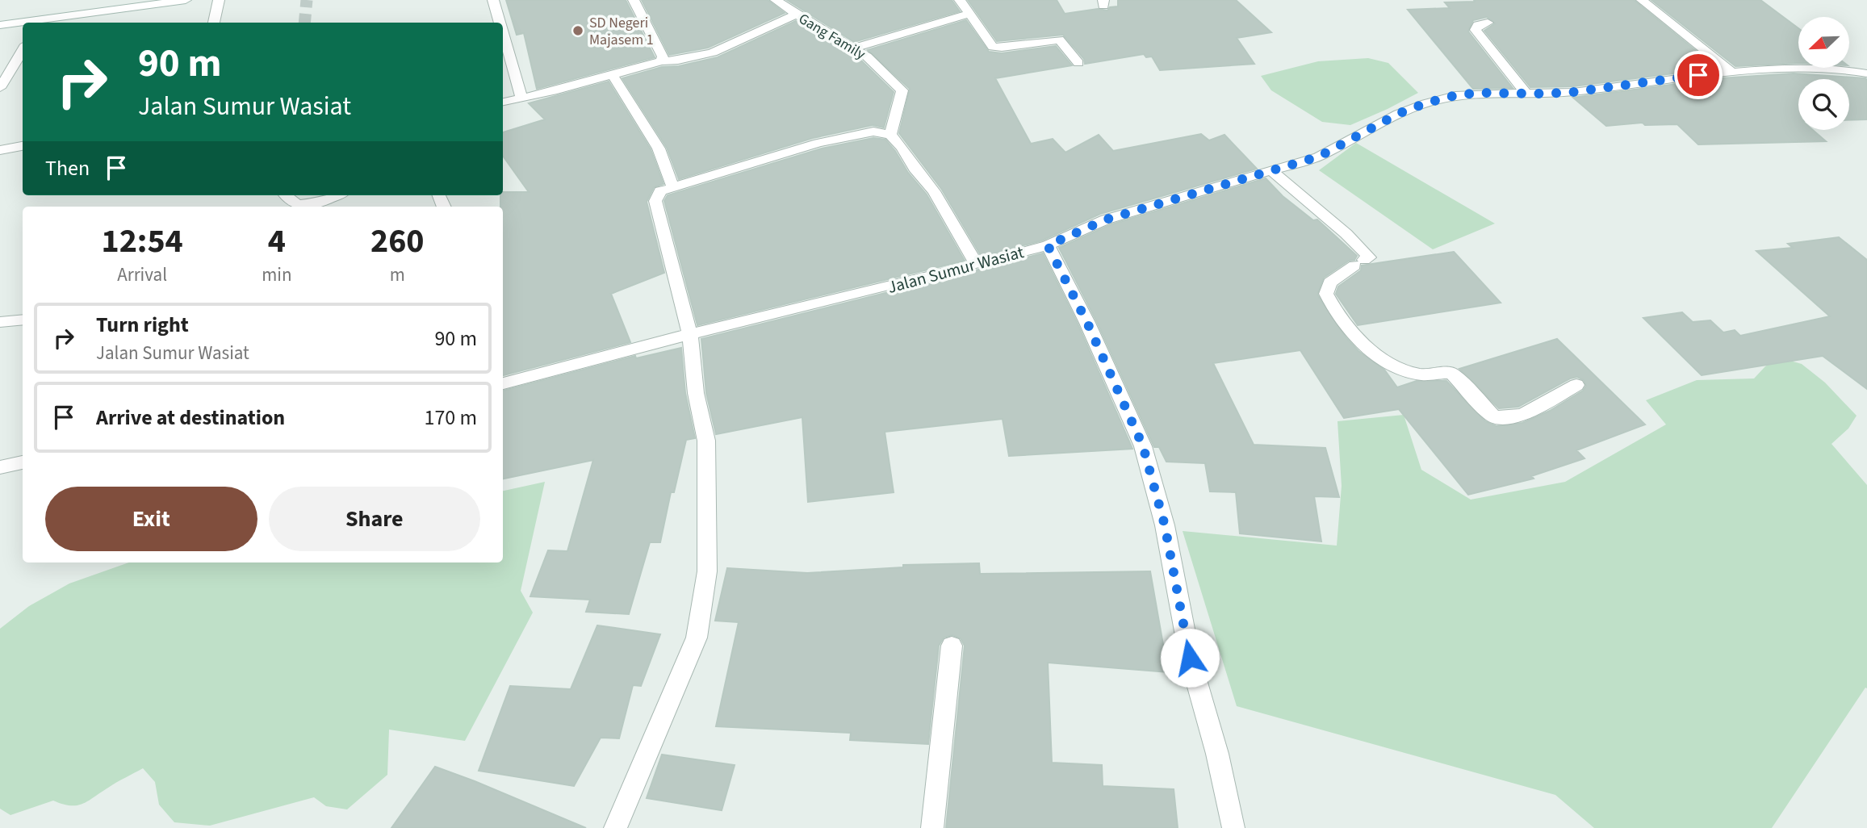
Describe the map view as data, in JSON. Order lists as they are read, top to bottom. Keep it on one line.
{"streets":{"street":["Gang Family","Jalan Sumur Wasiat"]},"places":["SD Negeri Majasem 1"],"north":"bottom left","page":{"turn":["90 m","Jalan Sumur Wasiat"],"then":"Then","eta":["12:54","Arrival","4","min","260","m"],"list":[{"name":"Turn right","note":"Jalan Sumur Wasiat","value":"90 m"},{"name":"Arrive at destination","value":"170 m"}],"buttons":["Exit","Share"]}}
